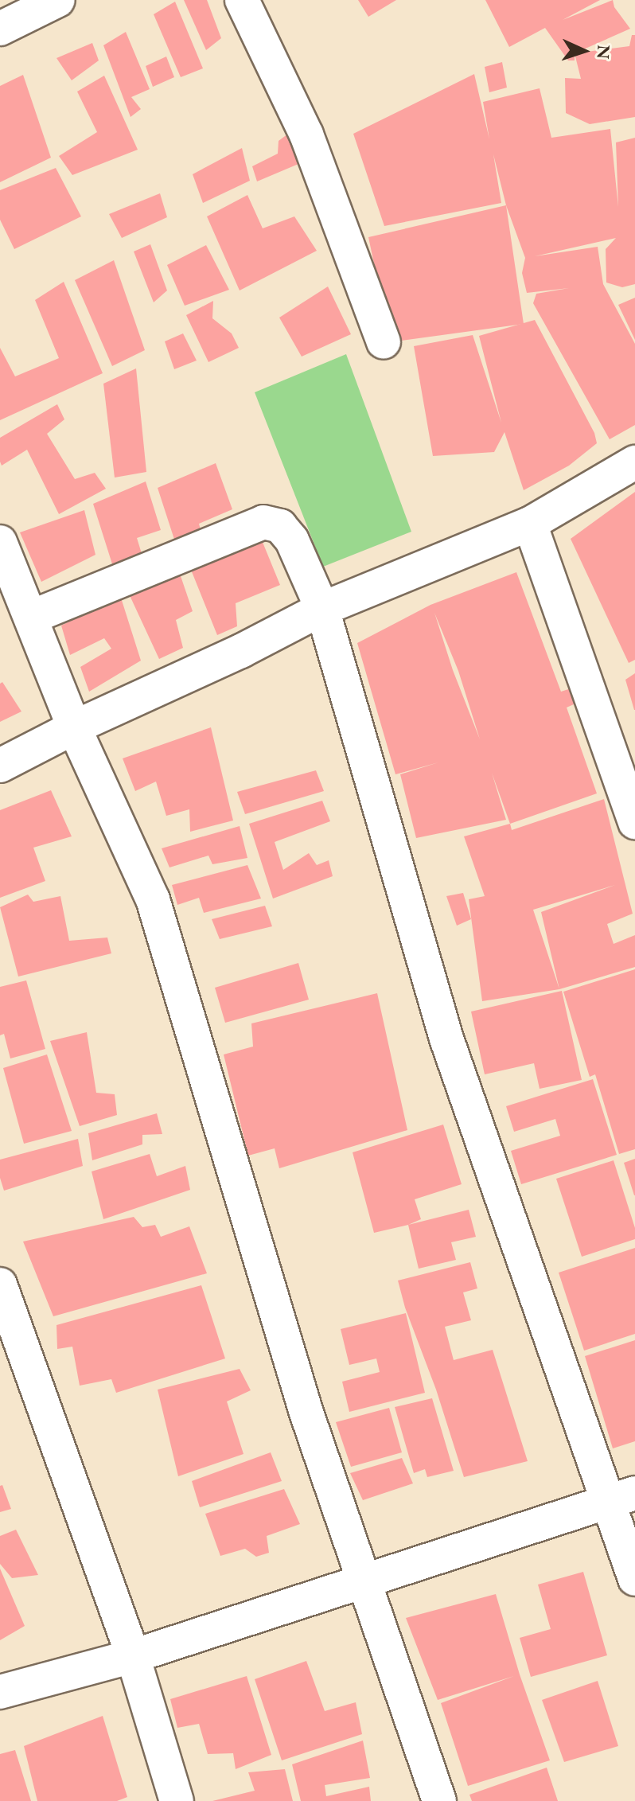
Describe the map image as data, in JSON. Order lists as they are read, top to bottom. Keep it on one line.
{"north":"right"}
